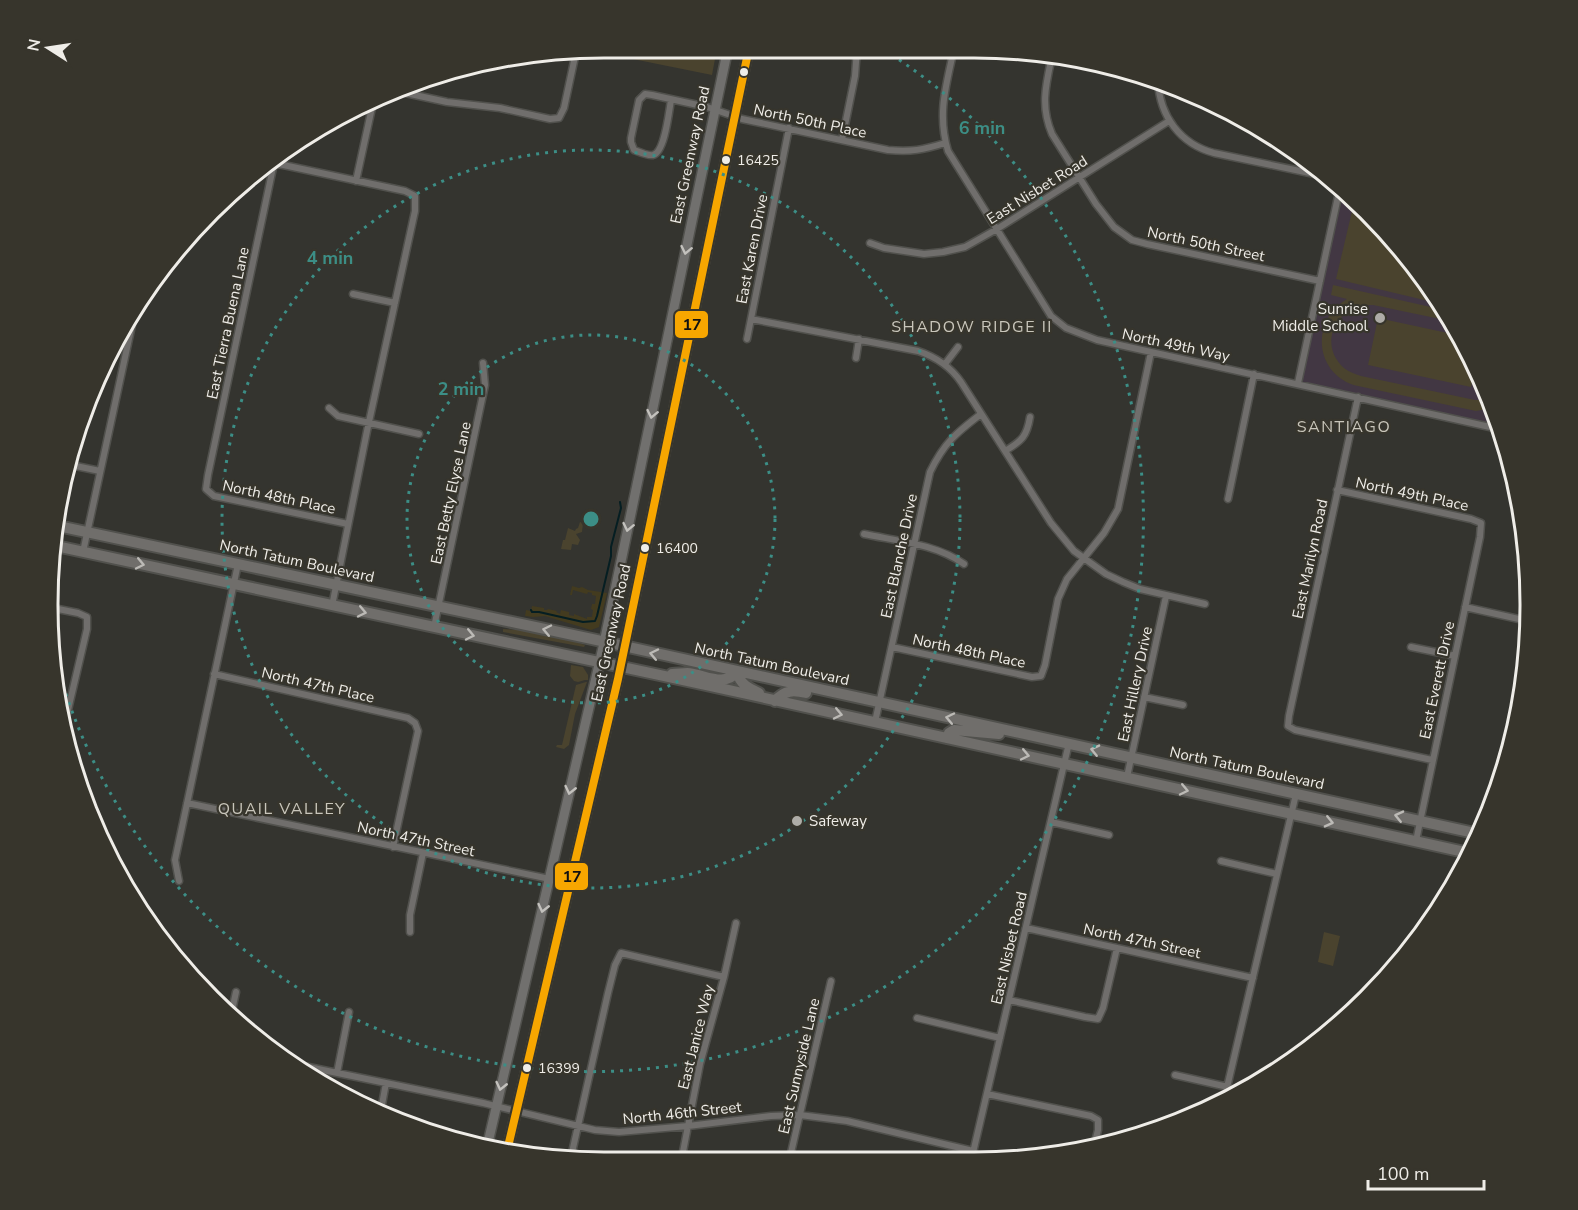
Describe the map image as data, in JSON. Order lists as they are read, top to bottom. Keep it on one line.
{"streets":{"main road":["East Greenway Road","North Tatum Boulevard"],"street":["North 50th Place","East Nisbet Road","North 50th Street","East Karen Drive","East Tierra Buena Lane","North 49th Way","East Betty Elyse Lane","North 49th Place","North 48th Place","East Blanche Drive","East Marilyn Road","East Everett Drive","East Hillery Drive","North 47th Place","North 47th Street","East Janice Way","East Sunnyside Lane","North 46th Street"]},"crossings":[["North 50th Place","East Greenway Road"],["North 50th Place","East Karen Drive"],["North 50th Place","North 49th Way"],["East Greenway Road","North Tatum Boulevard"],["East Greenway Road","North 47th Street"],["East Greenway Road","North 46th Street"],["East Nisbet Road","North 50th Street"],["East Nisbet Road","North 49th Way"],["East Nisbet Road","North Tatum Boulevard"],["East Nisbet Road","North 47th Street"],["East Tierra Buena Lane","North 48th Place"],["North 49th Way","East Marilyn Road"],["East Betty Elyse Lane","North Tatum Boulevard"],["North 49th Place","East Marilyn Road"],["North 49th Place","East Everett Drive"],["North 48th Place","East Blanche Drive"],["East Blanche Drive","North Tatum Boulevard"],["East Marilyn Road","East Everett Drive"],["North Tatum Boulevard","East Everett Drive"],["North Tatum Boulevard","East Hillery Drive"],["North 47th Place","North 47th Street"],["East Janice Way","North 46th Street"],["East Sunnyside Lane","North 46th Street"]],"districts":["SHADOW RIDGE II","SANTIAGO","QUAIL VALLEY"],"places":["16425","Sunrise Middle School","16400","Safeway","16399"],"lines":["transit line 17"],"scale_bar":"100 m","north":"left","rings":["6 min","4 min","2 min"]}
